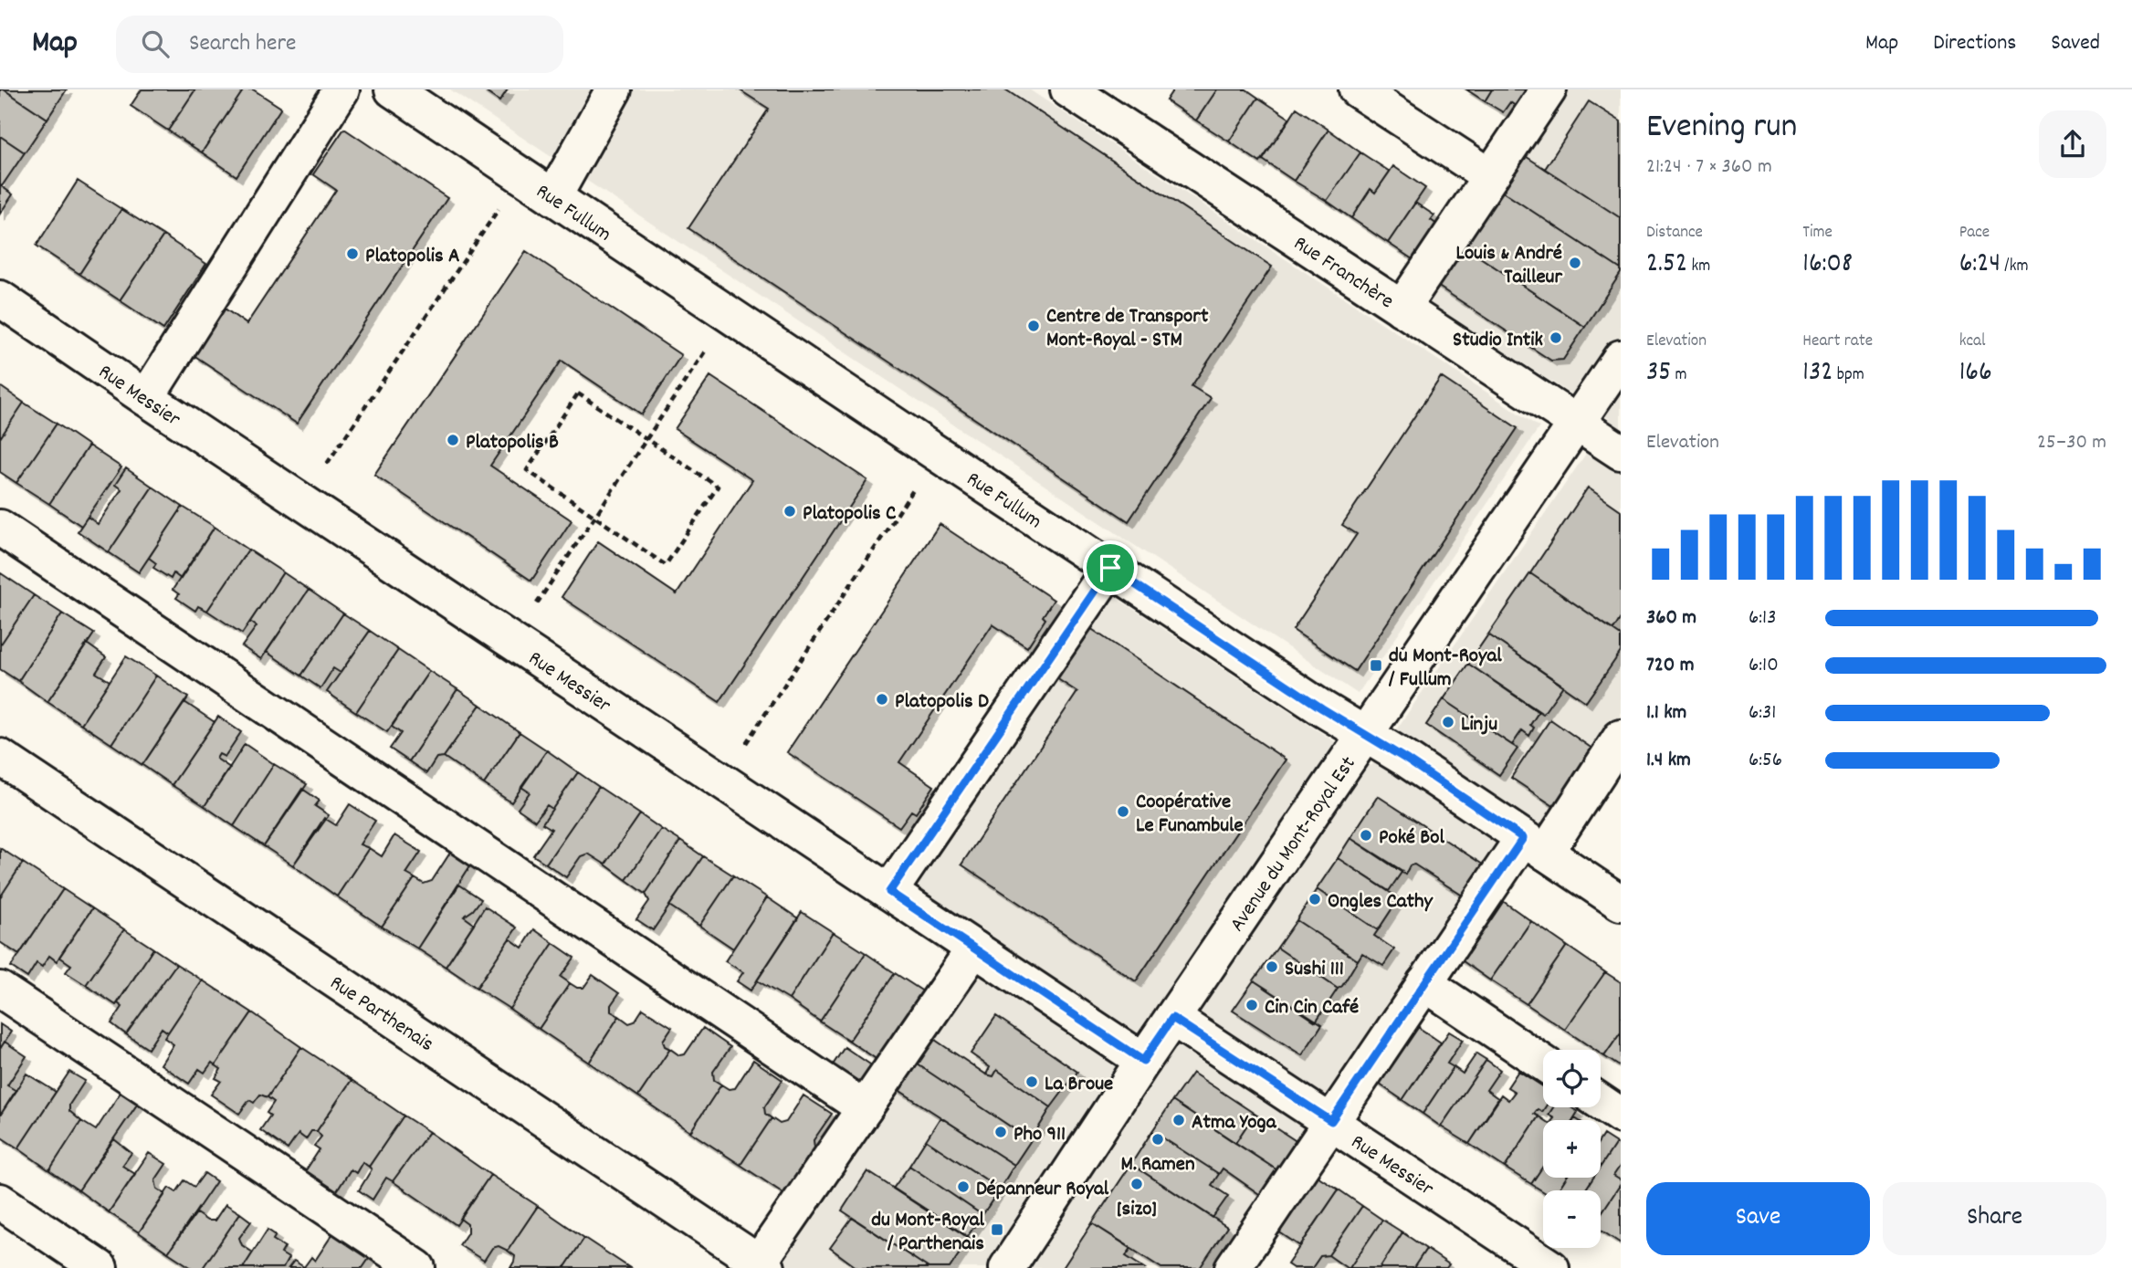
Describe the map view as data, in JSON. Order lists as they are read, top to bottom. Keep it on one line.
{"streets":{"street":["Rue Fullum","Rue Franchère","Rue Messier","Avenue du Mont-Royal Est","Rue Parthenais"]},"crossings":[["Rue Fullum","Avenue du Mont-Royal Est"],["Rue Franchère","Avenue du Mont-Royal Est"],["Rue Messier","Avenue du Mont-Royal Est"]],"places":{"other":["Platopolis A","Louis & André Tailleur","Centre de Transport Mont-Royal - STM","Studio Intik","Platopolis B","Platopolis C","Platopolis D","Linju","Coopérative Le Funambule","Poké Bol","Ongles Cathy","Sushi 111","Cin Cin Café","La Broue","Atma Yoga","Pho 911","M. Ramen","[sizo]","Dépanneur Royal"],"transit":["du Mont-Royal / Fullum","du Mont-Royal / Parthenais"]},"page":{"header":"Map","search":"Search here","nav":["Map","Directions","Saved"],"heading":["Evening run","21:24 · 7 × 360 m"],"stats":[["Distance","2.52 km"],["Time","16:08"],["Pace","6:24 /km"],["Elevation","35 m"],["Heart rate","132 bpm"],["kcal","166"]],"chart":["Elevation","25–30 m"],"list":[{"name":"360 m","note":"6:13"},{"name":"720 m","note":"6:10"},{"name":"1.1 km","note":"6:31"},{"name":"1.4 km","note":"6:56"}],"map_buttons":["+","−"],"buttons":["Save","Share"]}}
